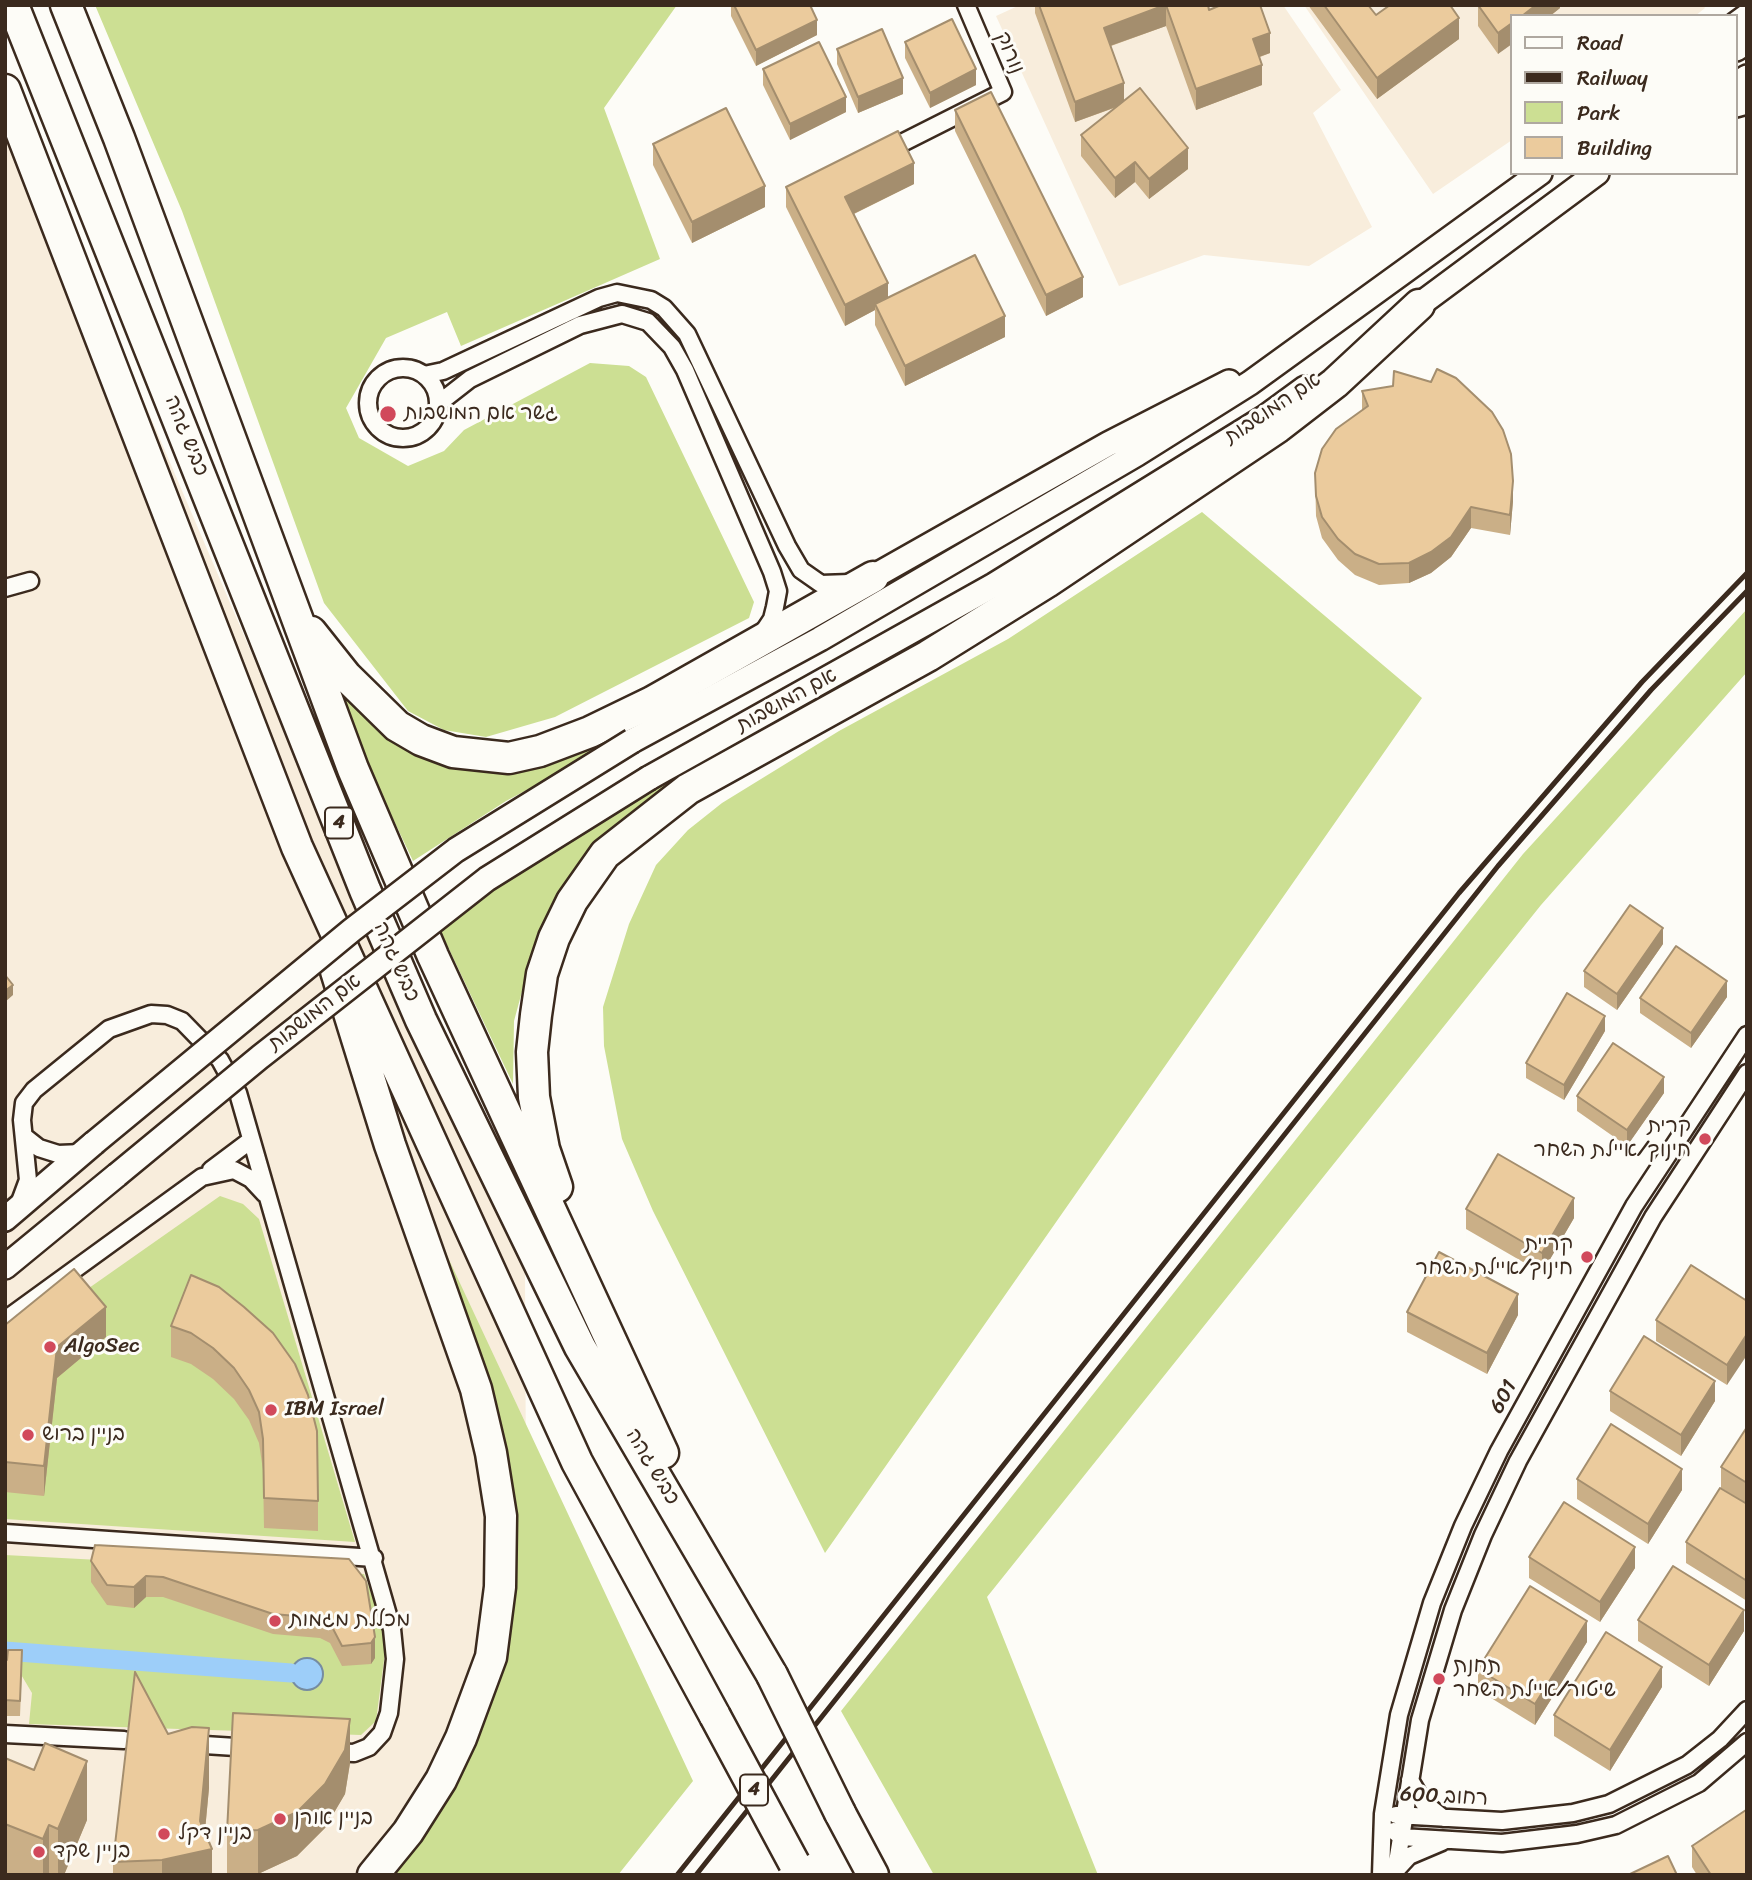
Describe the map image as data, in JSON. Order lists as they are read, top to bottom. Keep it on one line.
{"streets":{"highway":["כביש גהה","4"],"main road":["אם המושבות"],"street":["נורוק","601","רחוב 600"]},"crossings":[["601","רחוב 600"]],"places":["גשר אם המושבות","קרית חינוך/איילת השחר","קריית חינוך/איילת השחר","AlgoSec","IBM Israel","בניין ברוש","מכללת מגמות","תחנת שיטור/איילת השחר","בניין אורן","בניין דקל","בניין שקד"],"legend":["Road","Railway","Park","Building"]}
